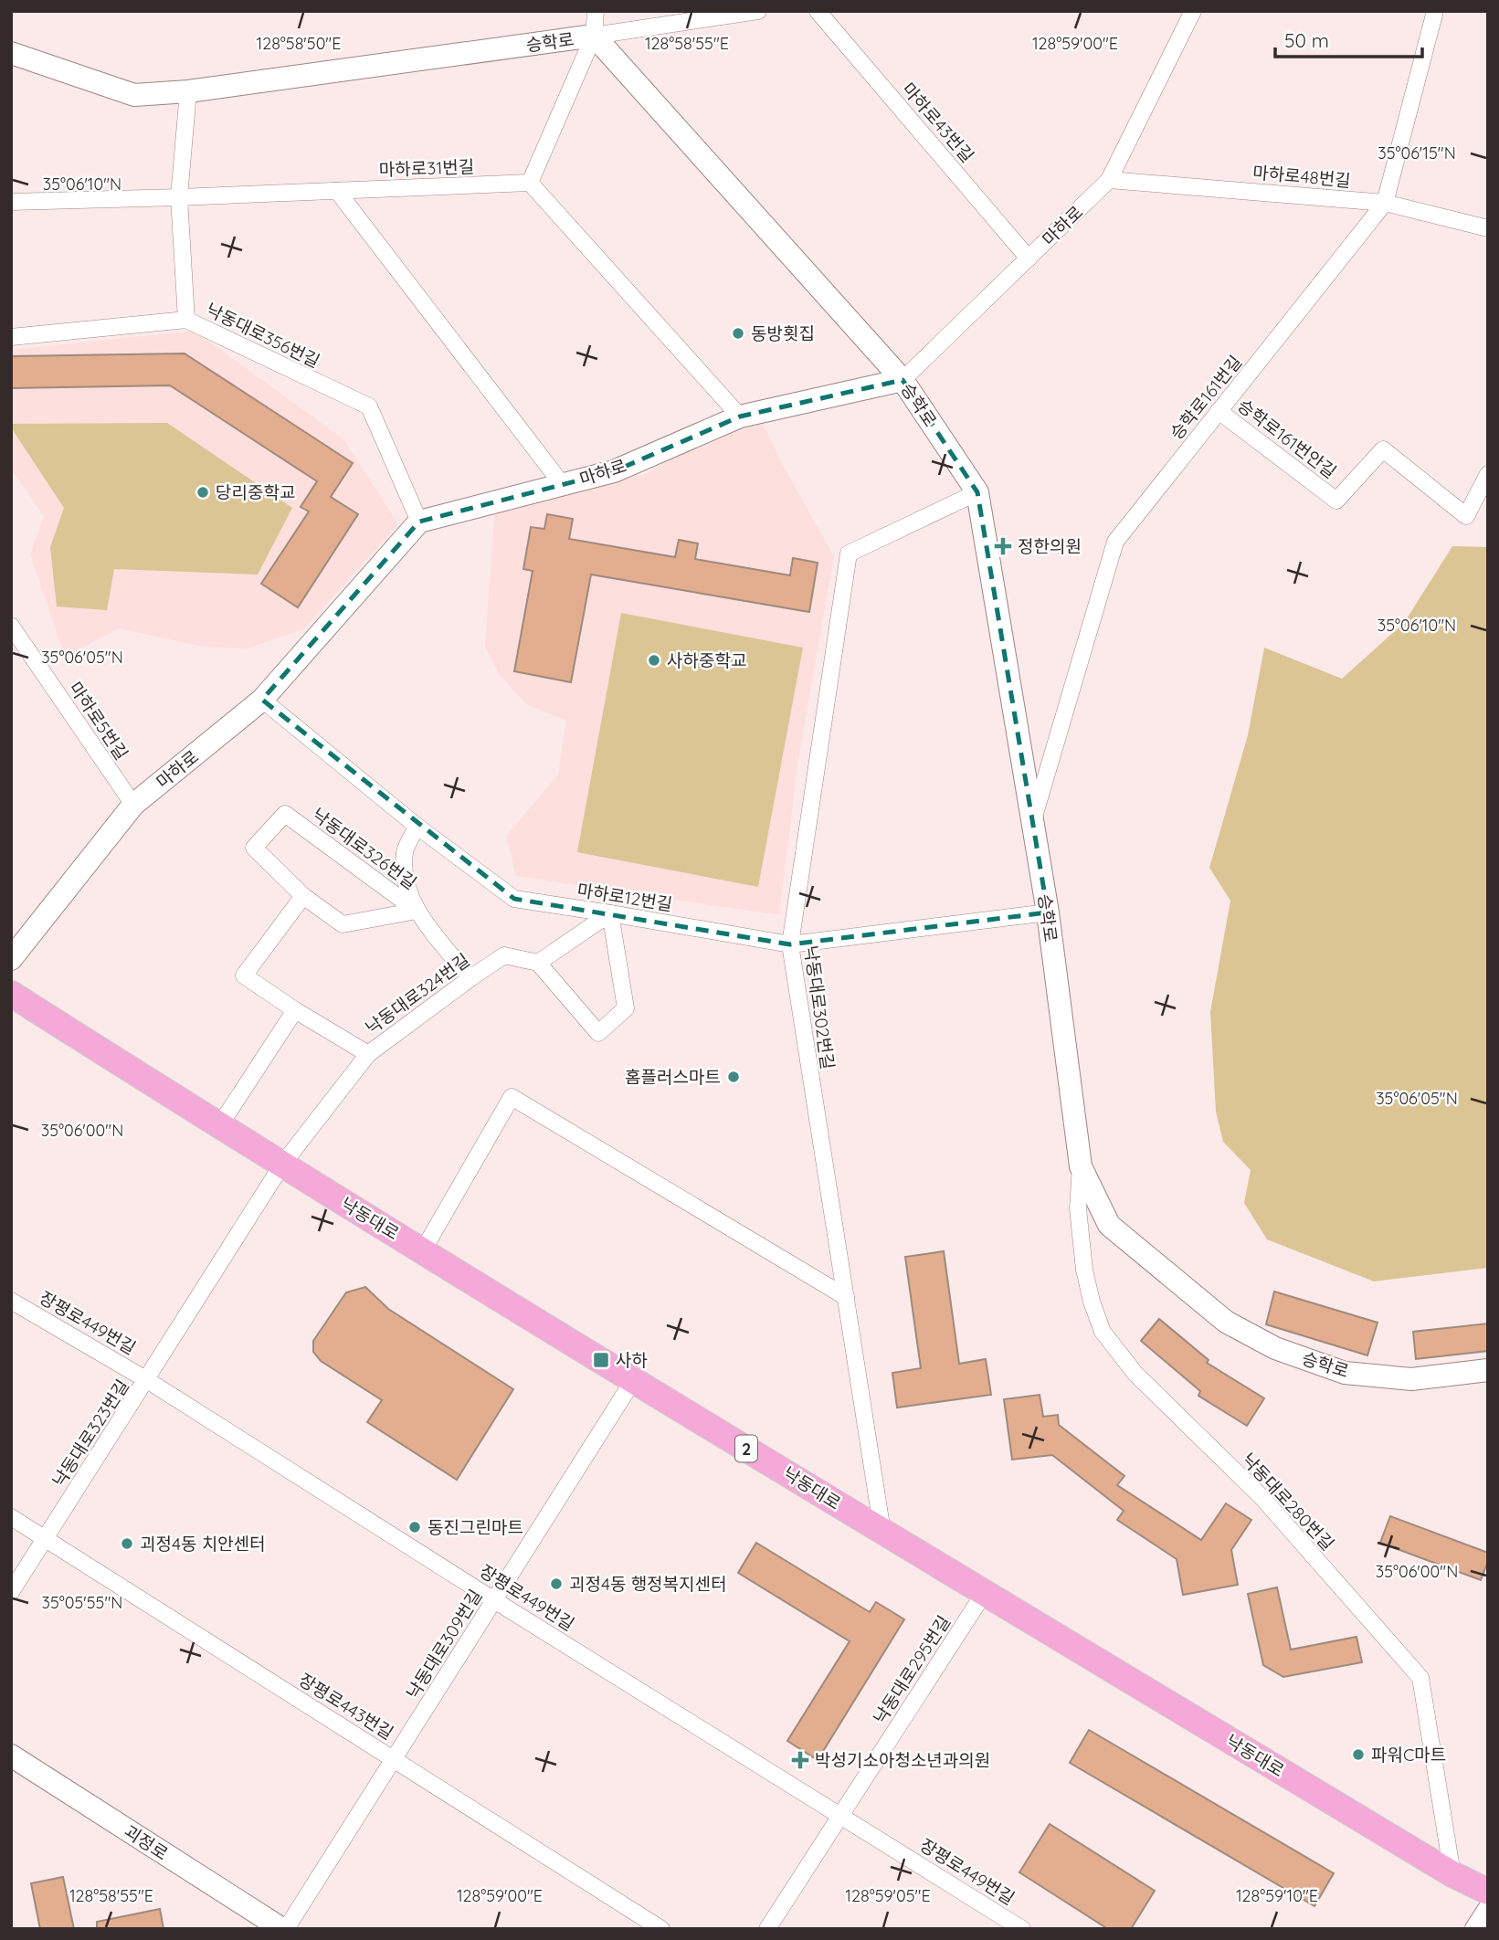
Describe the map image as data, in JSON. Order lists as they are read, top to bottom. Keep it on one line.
{"streets":{"main road":["낙동대로","2"],"street":["승학로","마하로43번길","마하로31번길","마하로48번길","마하로","낙동대로356번길","승학로161번길","승학로161번안길","마하로5번길","낙동대로326번길","마하로12번길","낙동대로324번길","낙동대로302번길","장평로449번길","낙동대로323번길","낙동대로280번길","낙동대로309번길","낙동대로295번길","장평로443번길","괴정로"]},"crossings":[["승학로","마하로"],["승학로","승학로161번길"],["승학로","마하로12번길"],["승학로","낙동대로302번길"],["승학로","낙동대로280번길"],["마하로43번길","마하로"],["마하로48번길","마하로"],["마하로48번길","승학로161번길"],["마하로","낙동대로356번길"],["마하로","마하로5번길"],["마하로","마하로12번길"],["승학로161번길","승학로161번안길"],["마하로12번길","낙동대로302번길"],["낙동대로324번길","낙동대로"],["낙동대로324번길","낙동대로323번길"],["낙동대로302번길","낙동대로"],["낙동대로","낙동대로323번길"],["낙동대로","낙동대로280번길"],["낙동대로","낙동대로309번길"],["낙동대로","낙동대로295번길"],["장평로449번길","낙동대로323번길"],["장평로449번길","낙동대로309번길"],["장평로449번길","낙동대로295번길"],["낙동대로323번길","장평로443번길"],["낙동대로309번길","장평로443번길"],["낙동대로309번길","괴정로"]],"places":{"other":["동방횟집","당리중학교","사하중학교","홈플러스마트","동진그린마트","괴정4동 치안센터","괴정4동 행정복지센터","파워C마트"],"health":["정한의원","박성기소아청소년과의원"],"transit":["사하"]},"scale_bar":"50 m","coordinates":["128°58'50\"E","128°58'55\"E","128°59'00\"E","35°06'15\"N","35°06'10\"N","35°06'05\"N","35°06'00\"N","35°05'55\"N","128°59'05\"E","128°59'10\"E"]}
